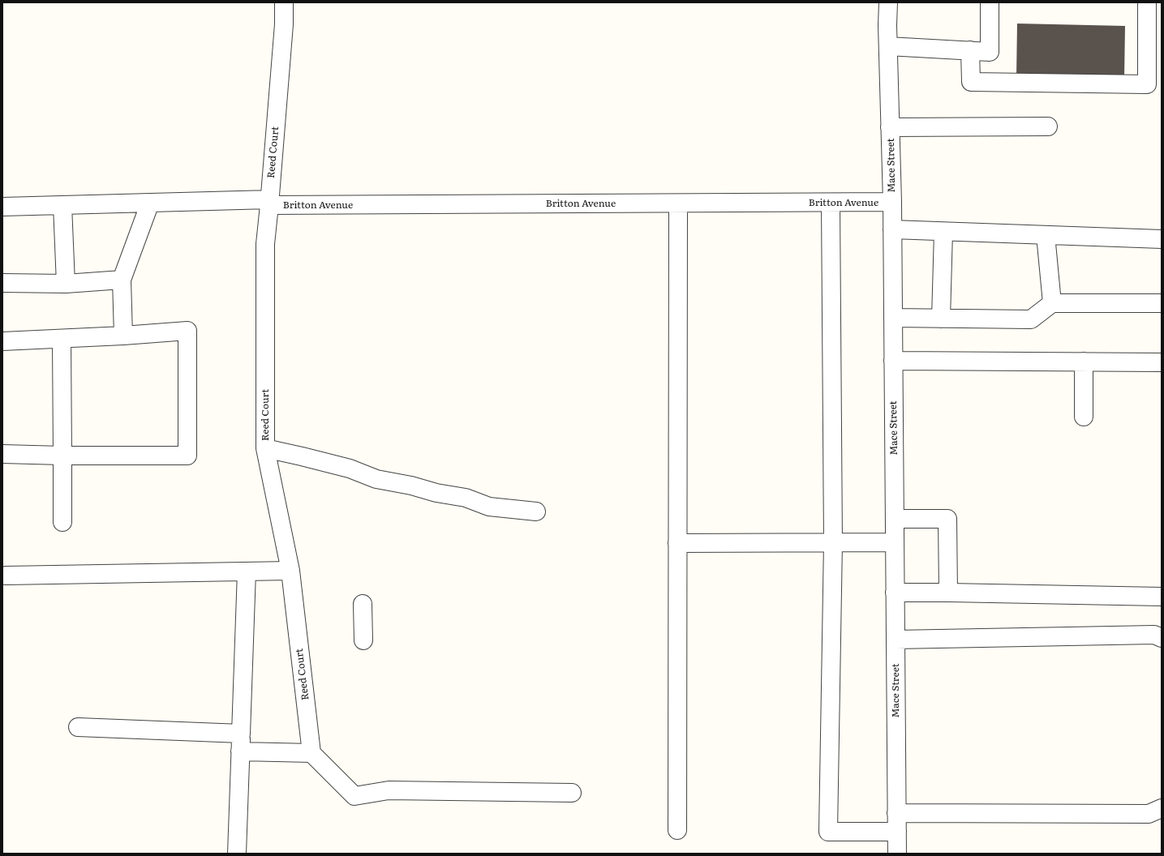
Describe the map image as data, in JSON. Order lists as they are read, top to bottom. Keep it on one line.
{"streets":{"street":["Reed Court","Mace Street","Britton Avenue"]},"crossings":[["Reed Court","Britton Avenue"],["Mace Street","Britton Avenue"]]}
